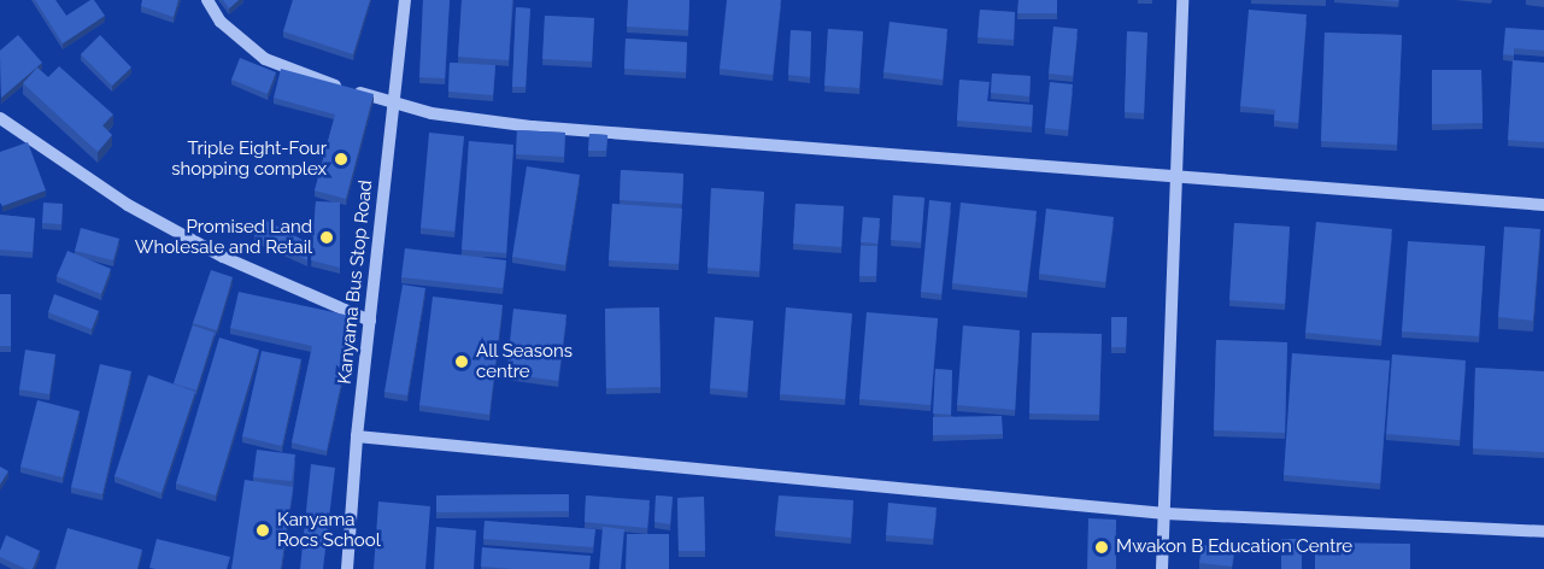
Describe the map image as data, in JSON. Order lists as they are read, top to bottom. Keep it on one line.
{"streets":{"street":["Kanyama Bus Stop Road"]},"places":["Triple Eight-Four shopping complex","Promised Land Wholesale and Retail","All Seasons centre","Kanyama Rocs School","Mwakon B Education Centre"]}
